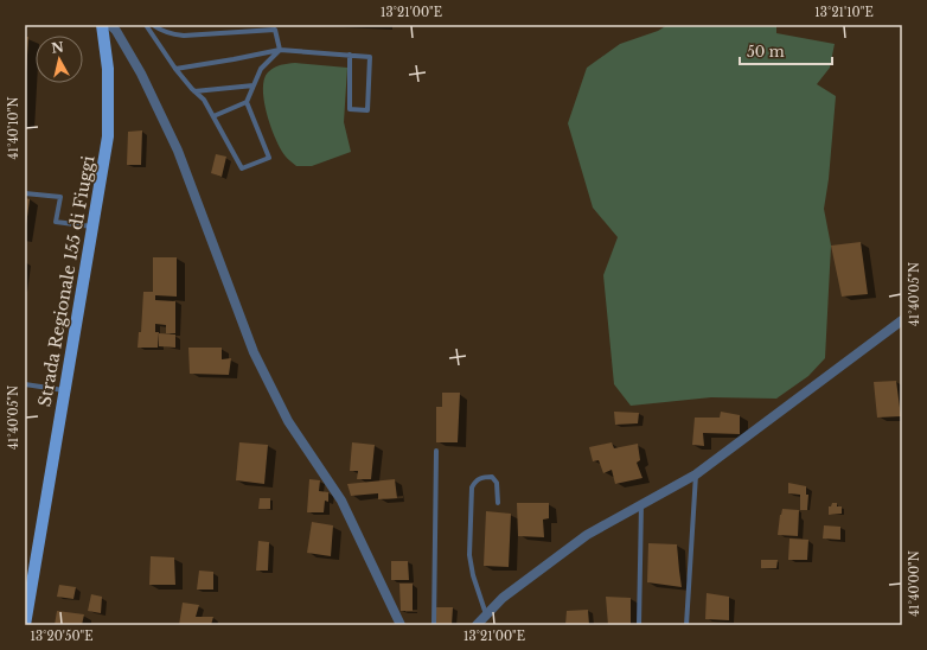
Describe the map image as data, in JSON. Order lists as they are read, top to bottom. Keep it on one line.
{"streets":{"main road":["Strada Regionale 155 di Fiuggi"]},"scale_bar":"50 m","north":"top","coordinates":["13°21'00\"E","13°21'10\"E","41°40'10\"N","41°40'05\"N","41°40'00\"N","13°20'50\"E"]}
